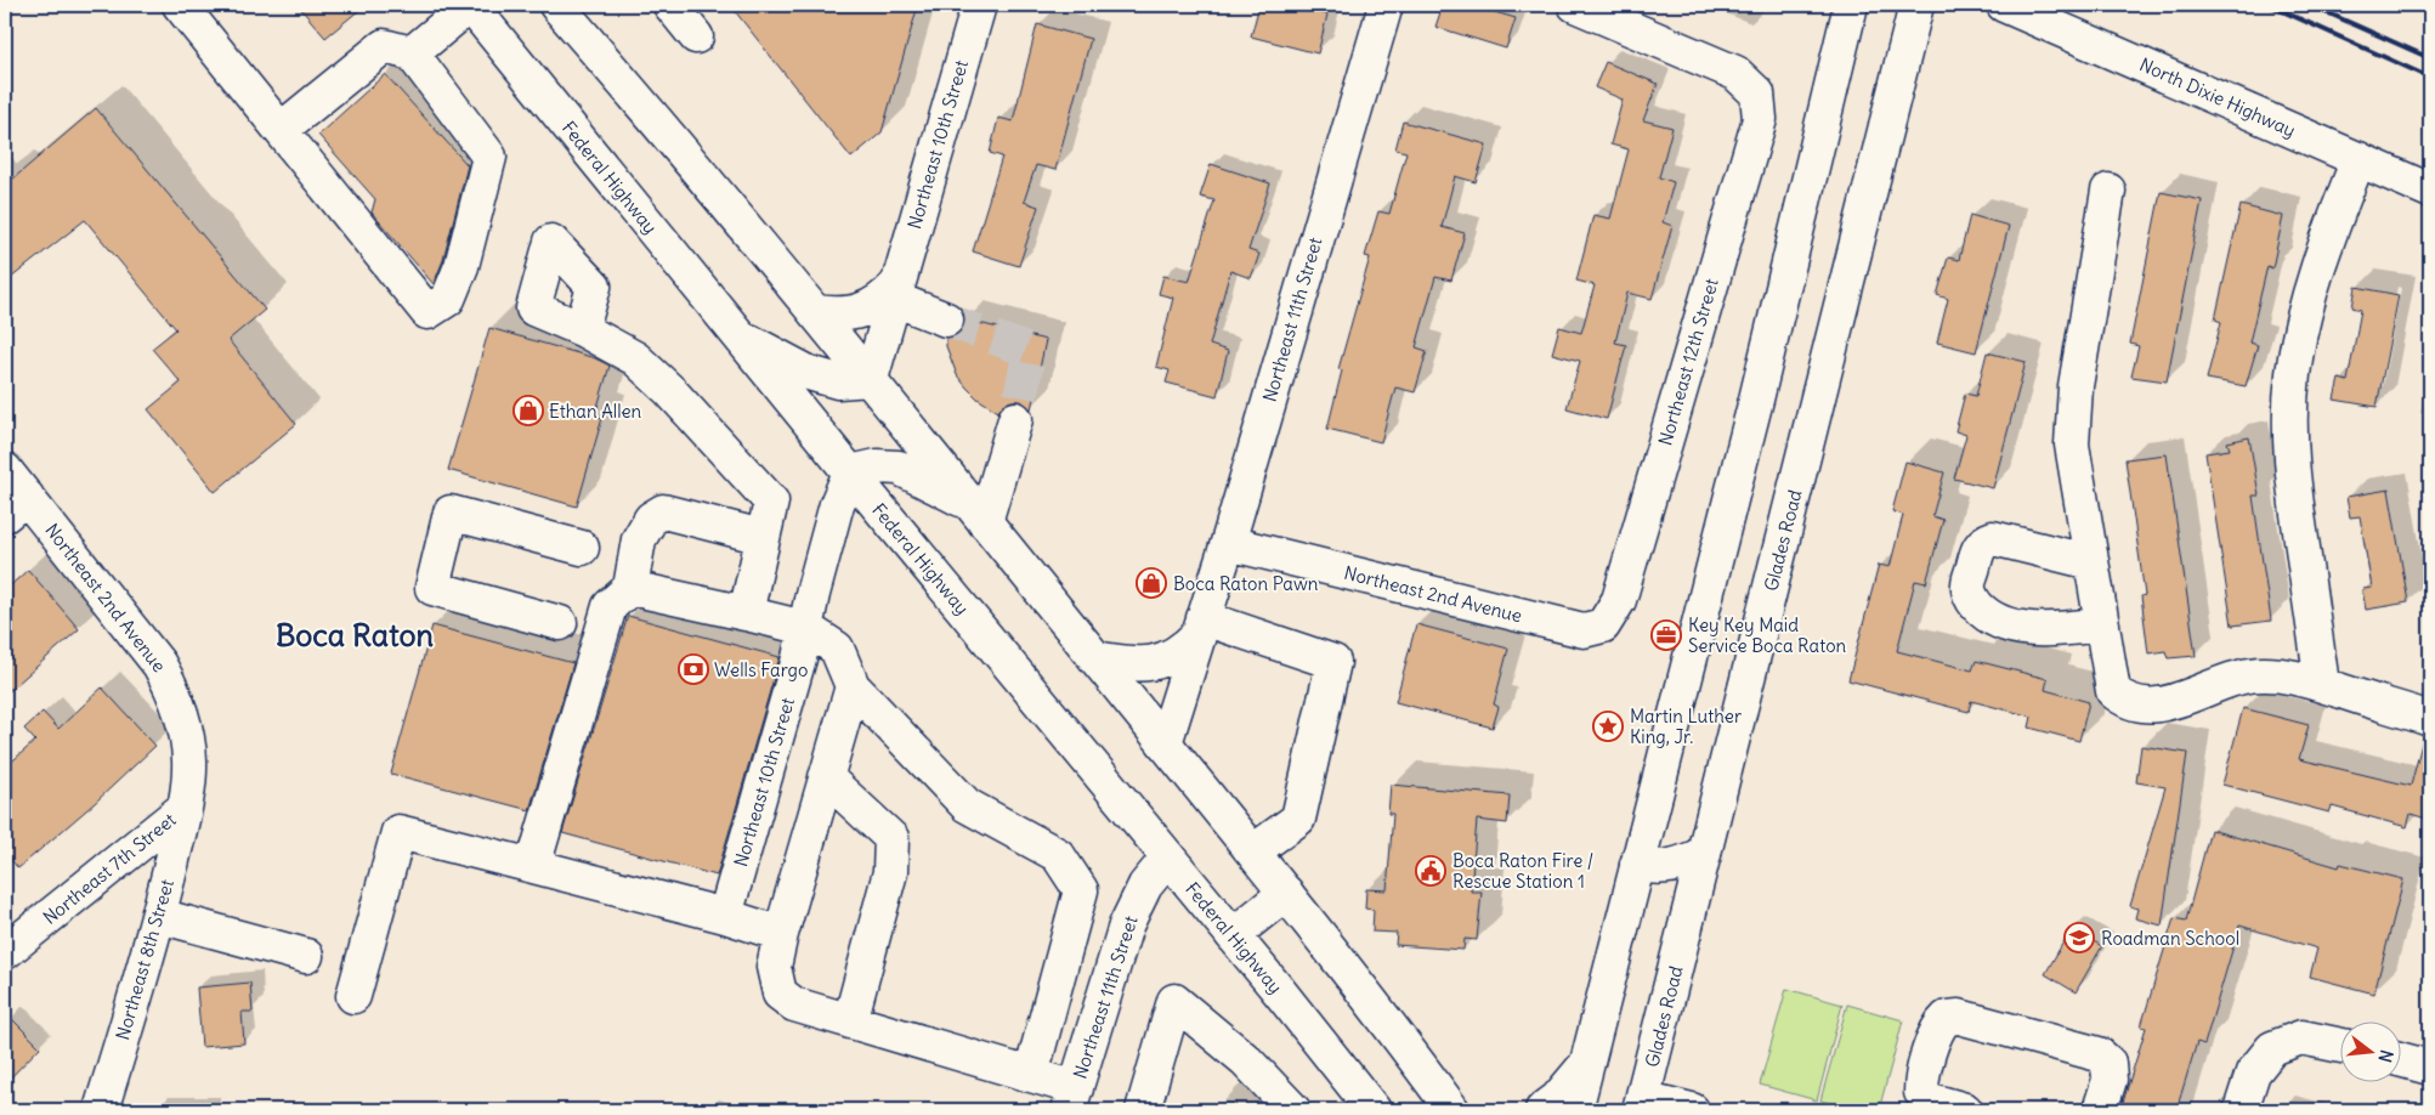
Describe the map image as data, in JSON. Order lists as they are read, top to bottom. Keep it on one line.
{"streets":{"main road":["North Dixie Highway","Northeast 10th Street","Federal Highway","Northeast 11th Street","Northeast 12th Street","Glades Road","Northeast 2nd Avenue","Northeast 7th Street","Northeast 8th Street"]},"crossings":[["Northeast 10th Street","Federal Highway"],["Federal Highway","Northeast 11th Street"],["Northeast 11th Street","Northeast 2nd Avenue"],["Northeast 12th Street","Northeast 2nd Avenue"],["Northeast 2nd Avenue","Northeast 7th Street"],["Northeast 2nd Avenue","Northeast 8th Street"],["Northeast 7th Street","Northeast 8th Street"]],"districts":["Boca Raton"],"places":{"shop":["Ethan Allen","Boca Raton Pawn"],"office":["Key Key Maid Service Boca Raton"],"bank":["Wells Fargo"],"place":["Martin Luther King, Jr."],"public building":["Boca Raton Fire / Rescue Station 1"],"school or university":["Roadman School"]},"north":"right"}
